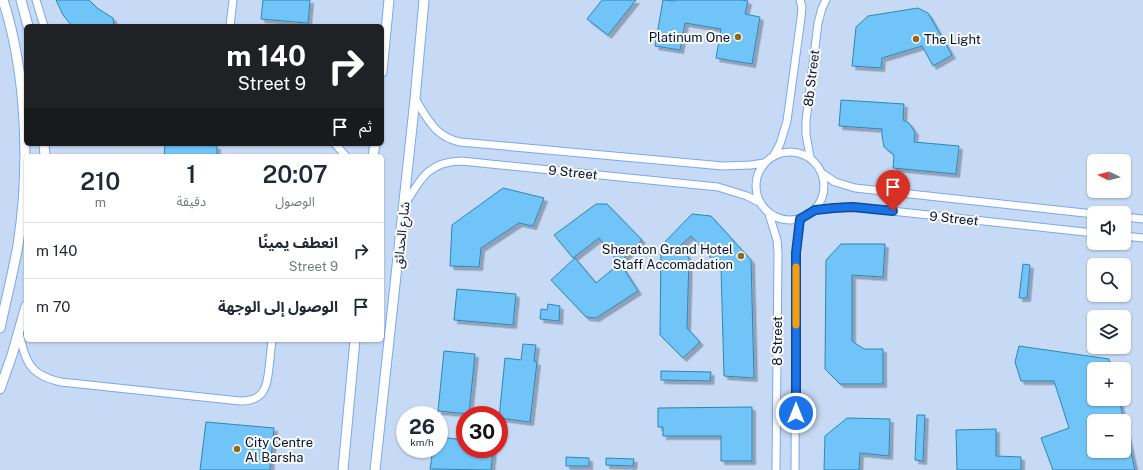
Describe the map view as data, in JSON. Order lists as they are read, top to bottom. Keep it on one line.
{"streets":{"street":["8b Street","9 Street","شارع الحدائق","8 Street"]},"crossings":[["8b Street","9 Street"],["8b Street","8 Street"],["9 Street","شارع الحدائق"],["9 Street","8 Street"]],"places":["Platinum One","The Light","Sheraton Grand Hotel Staff Accomadation","City Centre Al Barsha"],"north":"left","page":{"turn":["140 m","9 Street"],"then":"ثم","map_buttons":["+","−"],"eta":["20:07","الوصول","1","دقيقة","210","m"],"list":[{"name":"انعطف يمينًا","note":"9 Street","value":"140 m"},{"name":"الوصول إلى الوجهة","value":"70 m"}],"speed":"26 km/h","limit":"30"}}
